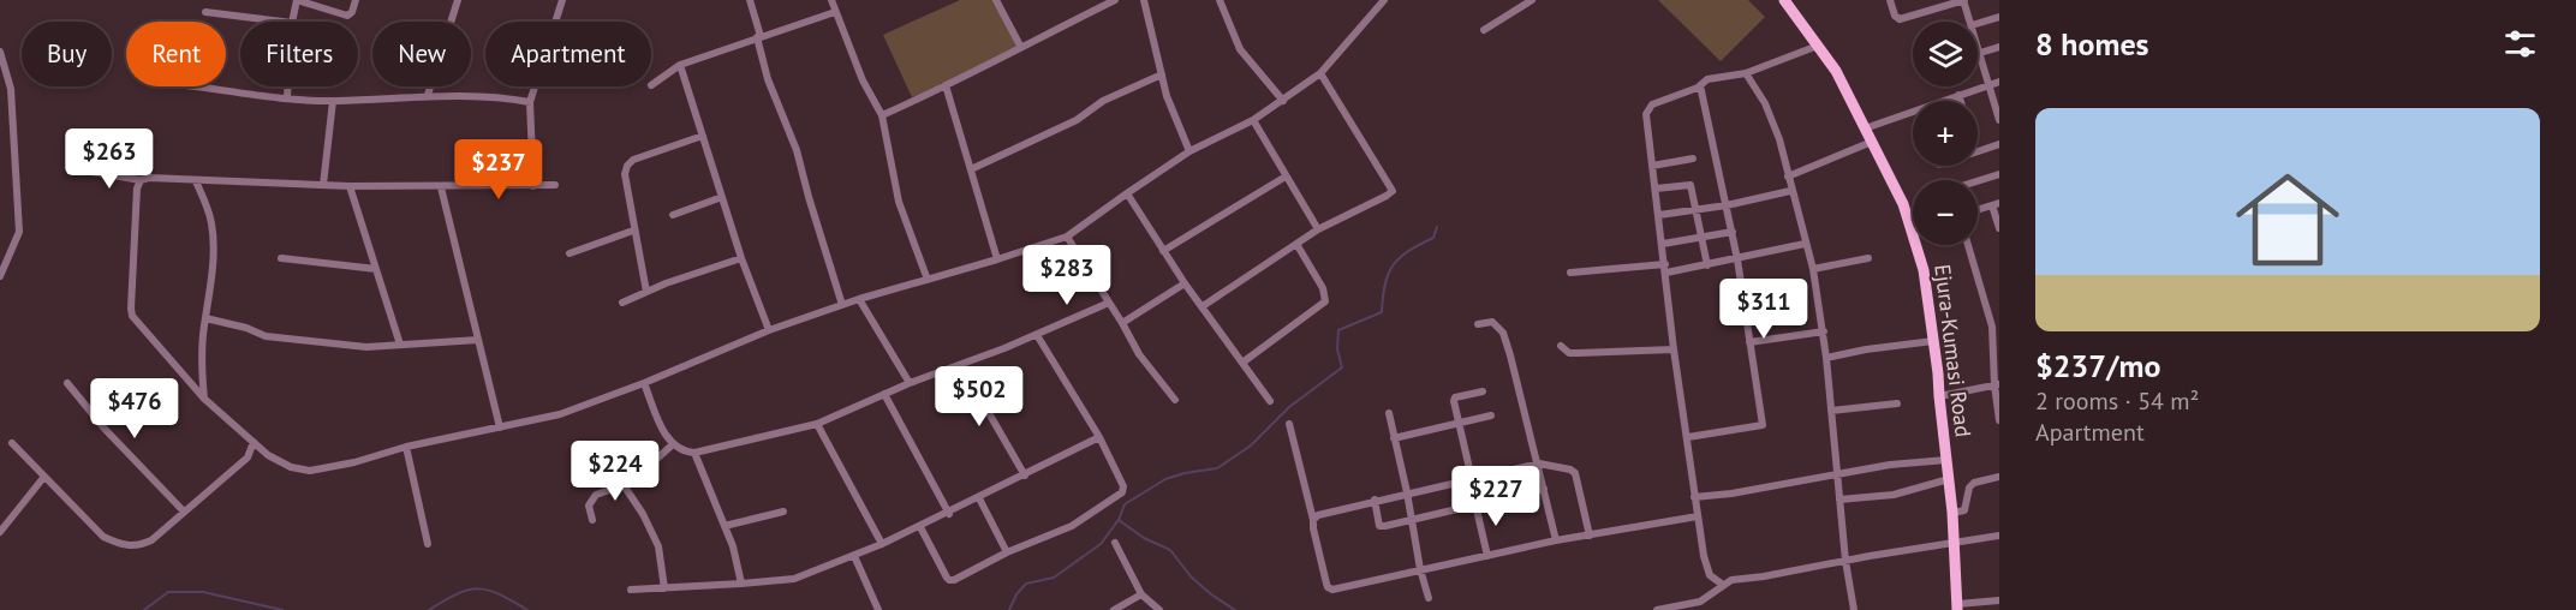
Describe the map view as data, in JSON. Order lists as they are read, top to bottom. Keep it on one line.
{"streets":{"main road":["Ejura-Kumasi Road"]},"page":{"heading":"8 homes","map_buttons":["+","−"],"chip":["Buy","Rent","Filters","New","Apartment"],"list":[{"name":"$237/mo","note":"2 rooms · 54 m² · Apartment"}],"price":["$263","$237","$283","$311","$502","$476","$224","$227"]}}
